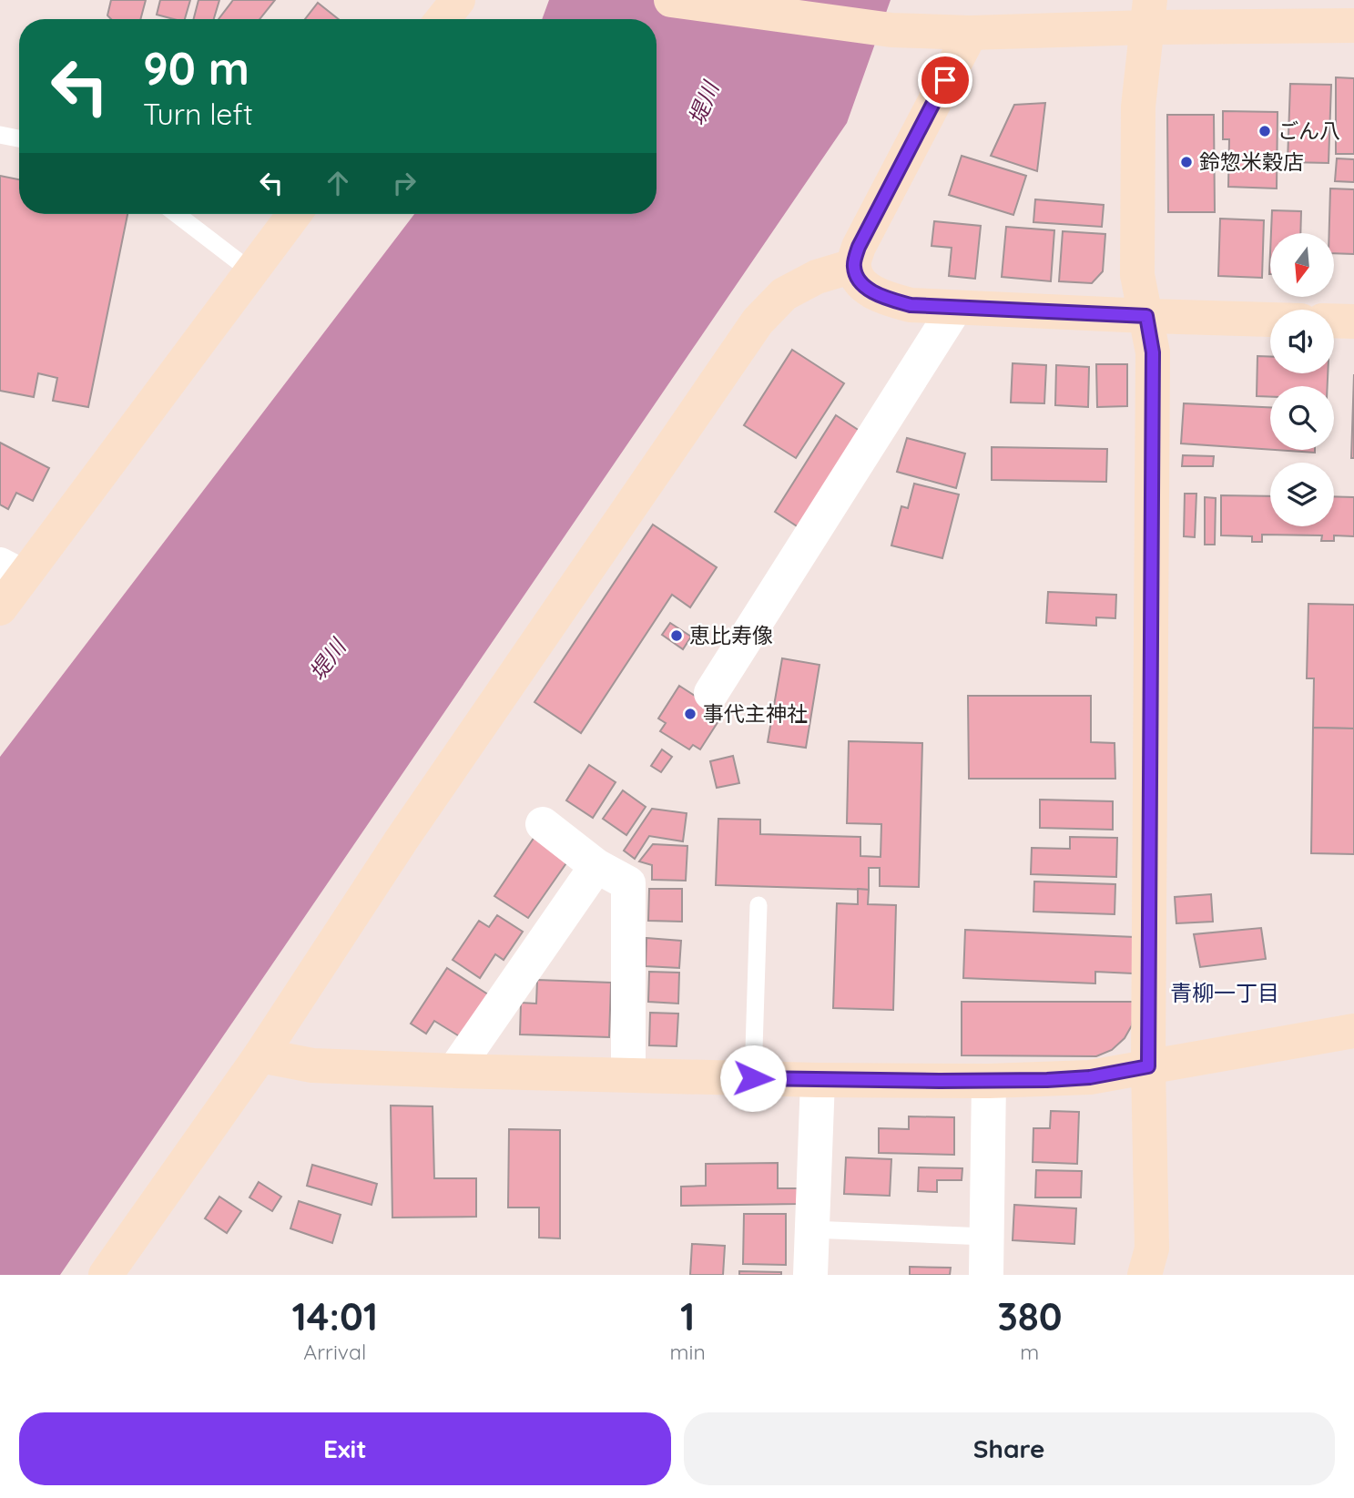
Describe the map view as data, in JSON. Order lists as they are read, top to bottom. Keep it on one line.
{"districts":["青柳一丁目"],"water":["堤川"],"places":["ごん八","鈴惣米穀店","恵比寿像","事代主神社"],"north":"bottom","page":{"turn":["90 m","Turn left"],"eta":["14:01","Arrival","1","min","380","m"],"buttons":["Exit","Share"]}}
